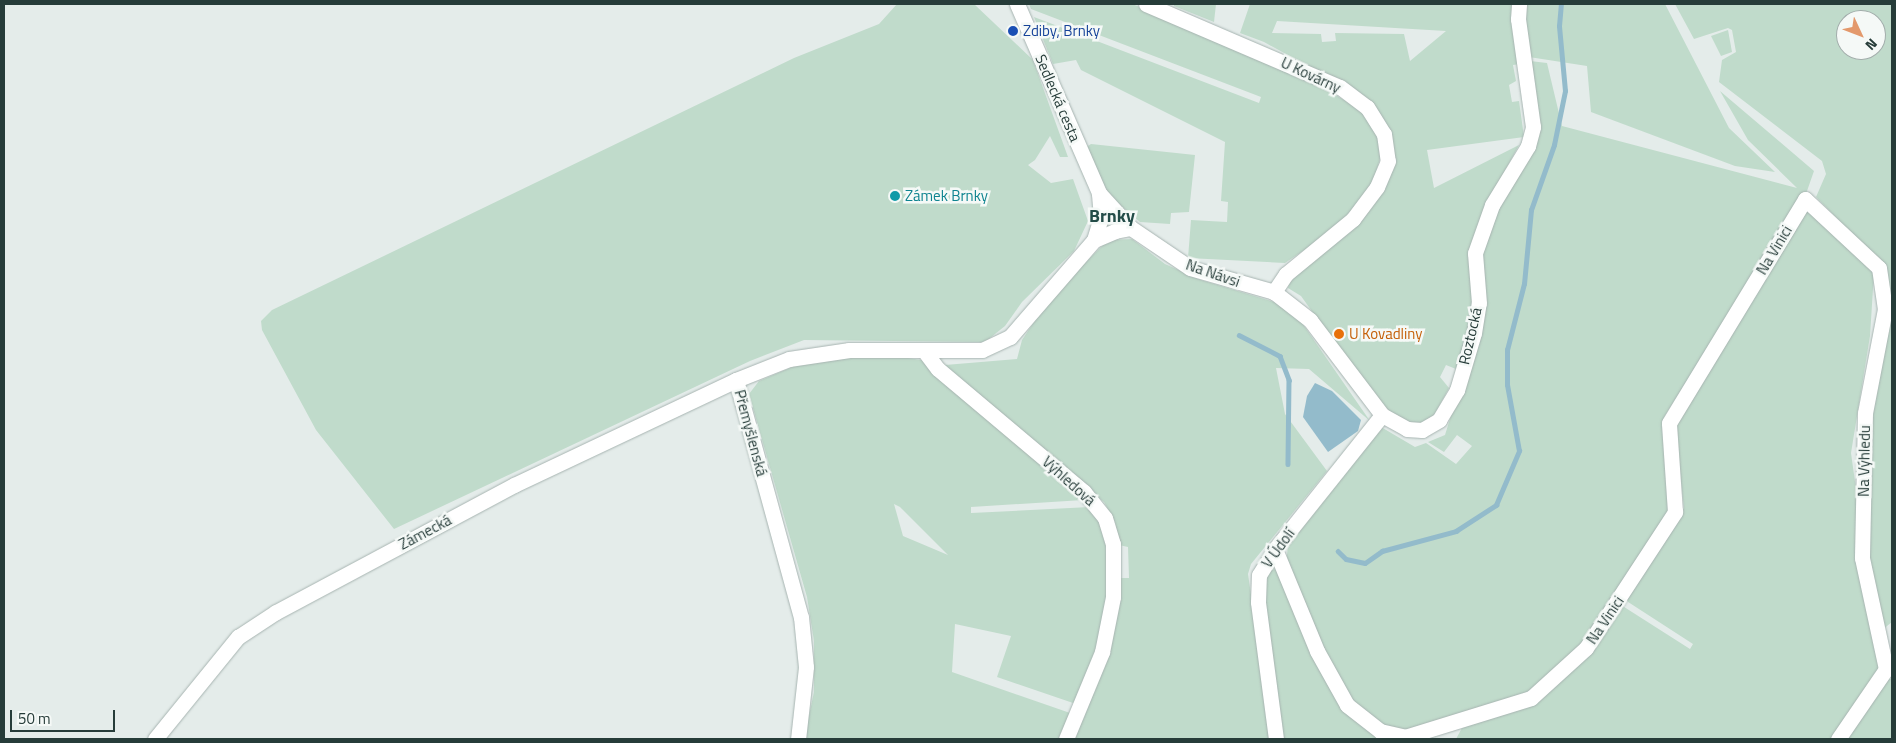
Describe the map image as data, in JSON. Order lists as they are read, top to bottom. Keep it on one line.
{"streets":{"street":["U Kovárny","Sedlecká cesta","Na Vinici","Na Návsi","Roztocká","Přemyšlenská","Na Výhledu","Výhledová","Zámecká","V Údolí"]},"crossings":[["U Kovárny","Na Návsi"],["U Kovárny","Roztocká"],["Sedlecká cesta","Na Návsi"],["Na Vinici","Na Výhledu"],["Na Vinici","V Údolí"],["Na Návsi","Roztocká"],["Roztocká","V Údolí"],["Přemyšlenská","Výhledová"],["Přemyšlenská","Zámecká"]],"districts":["Brnky"],"places":["Zdiby, Brnky","Zámek Brnky","U Kovadliny"],"scale_bar":"50 m","north":"bottom right"}
